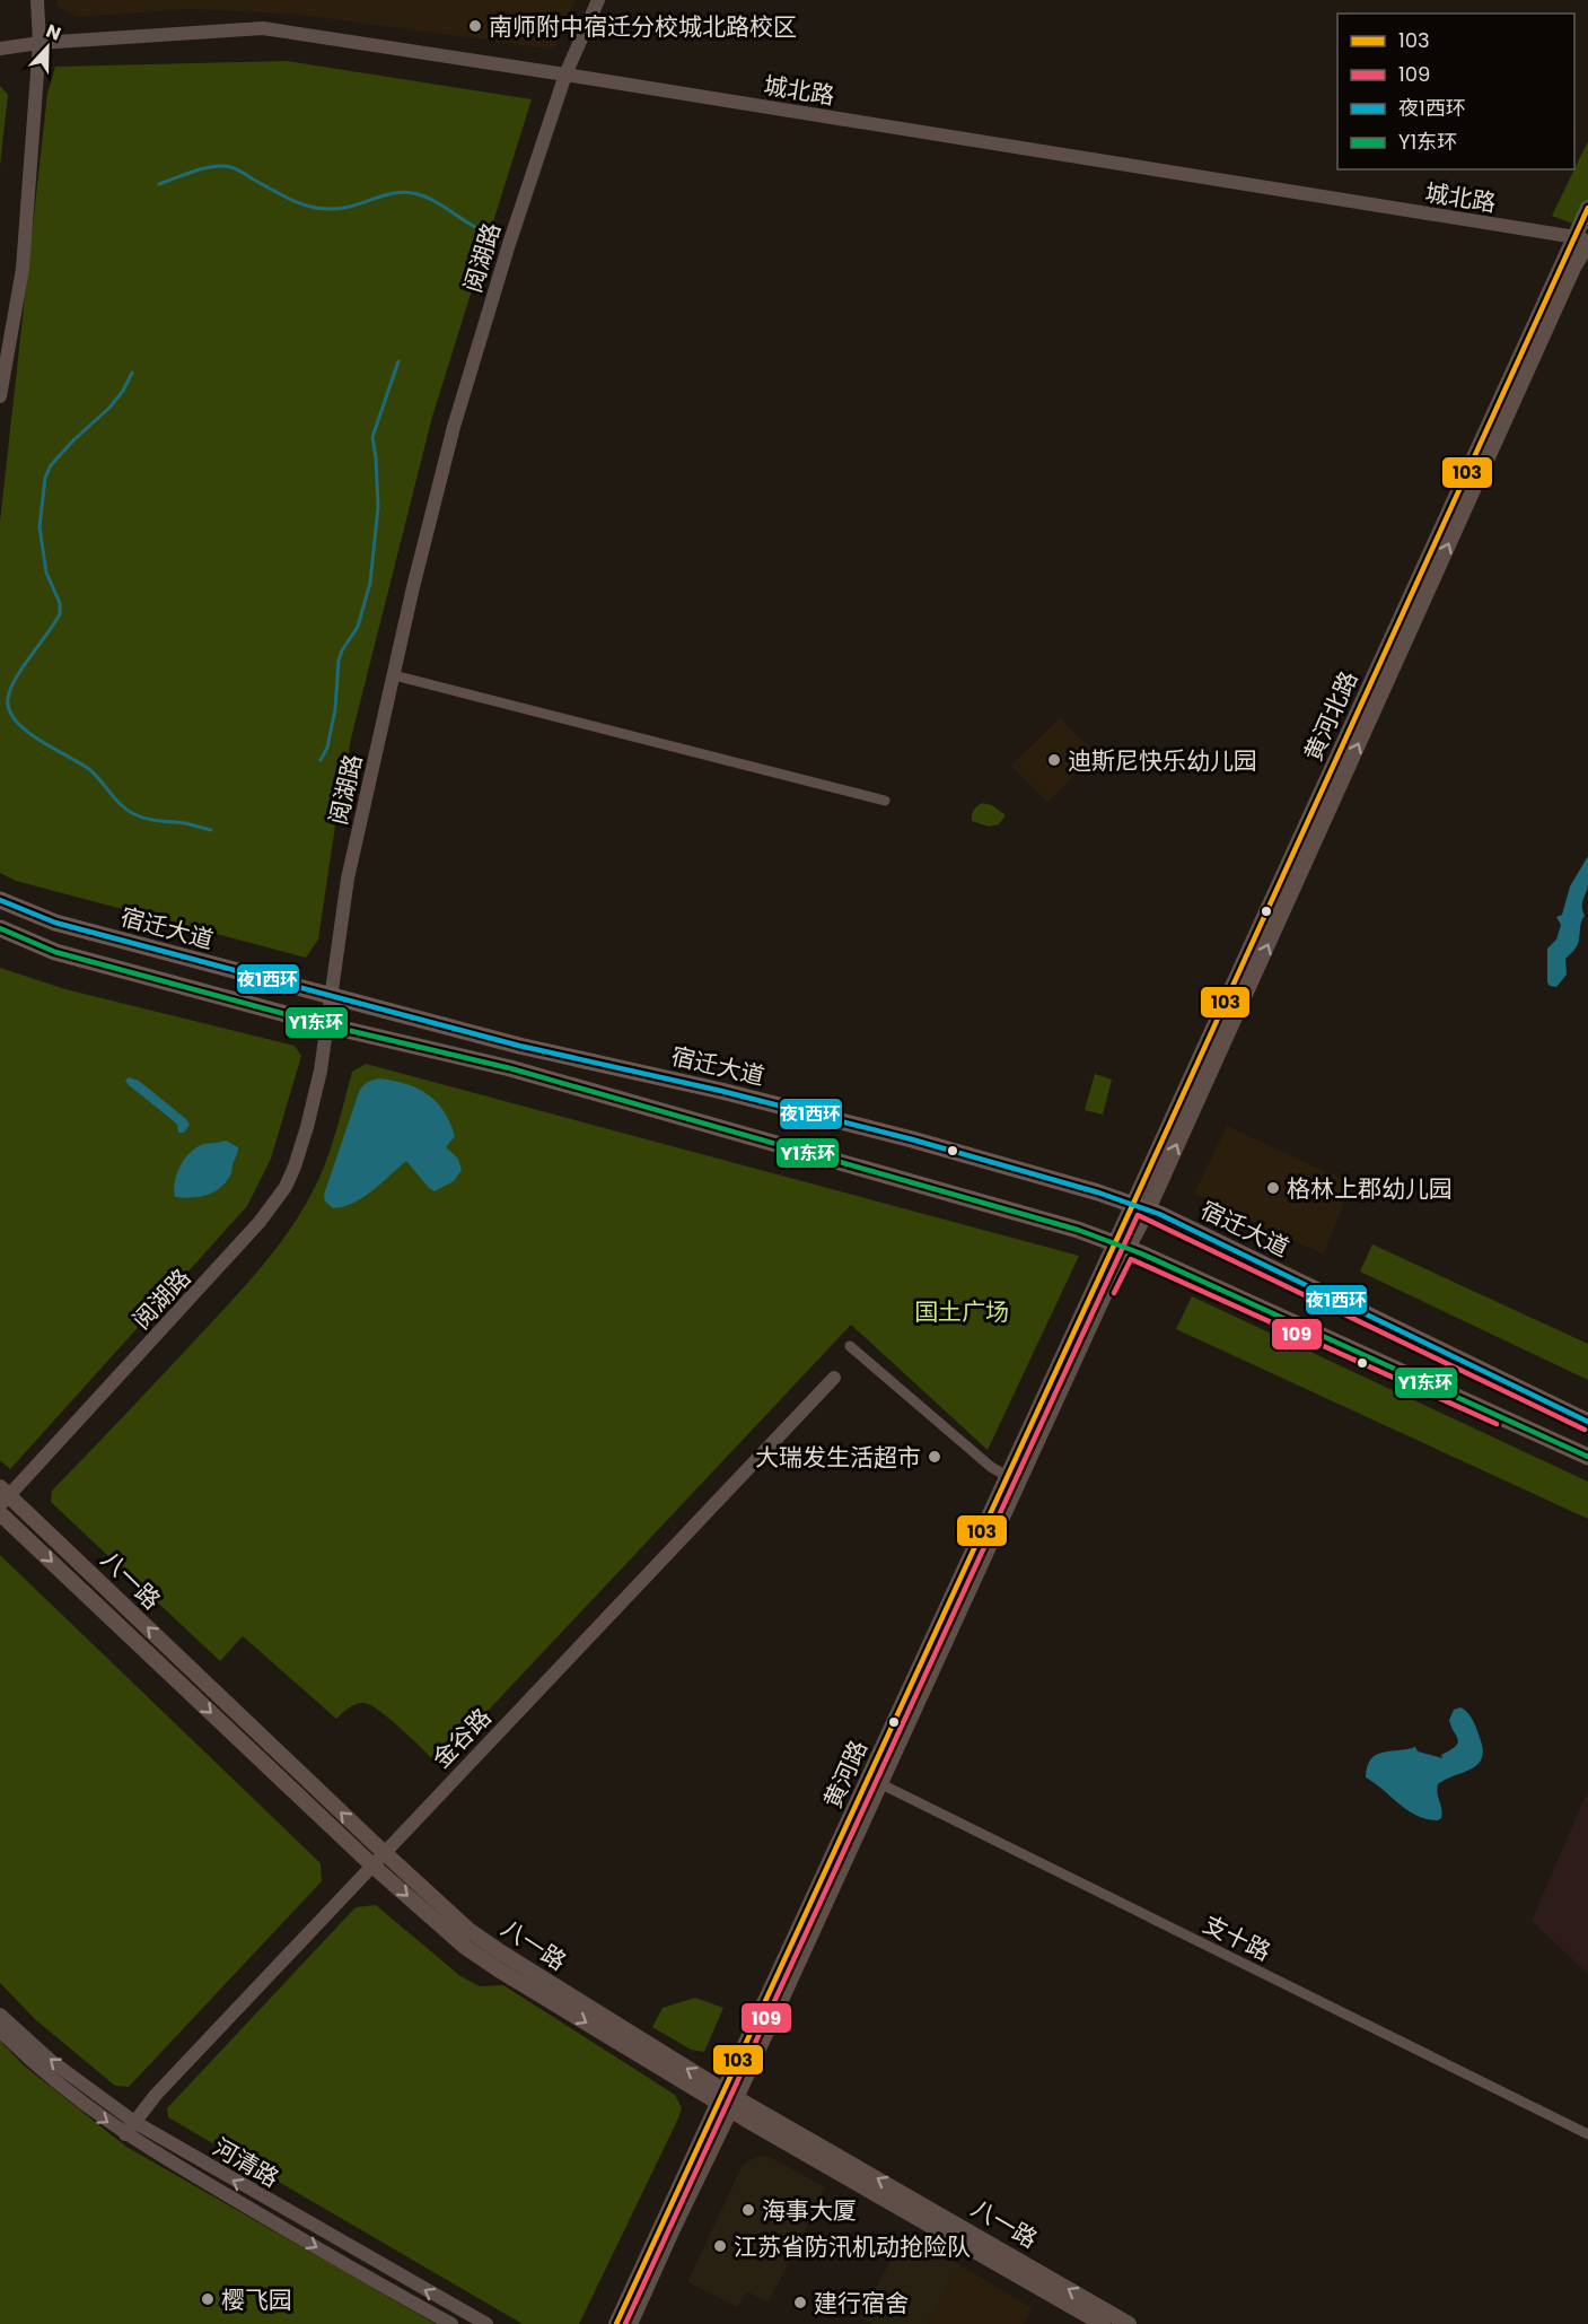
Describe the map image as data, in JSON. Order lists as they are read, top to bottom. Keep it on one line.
{"streets":{"main road":["黄河北路","宿迁大道","八一路","黄河路"],"street":["城北路","阅湖路","金谷路","支十路","河清路"]},"crossings":[["城北路","阅湖路"],["城北路","黄河北路"],["阅湖路","宿迁大道"],["阅湖路","八一路"],["黄河北路","宿迁大道"],["黄河北路","黄河路"],["八一路","金谷路"],["八一路","黄河路"],["金谷路","河清路"],["黄河路","支十路"]],"parks":["国土广场"],"places":["南师附中宿迁分校城北路校区","迪斯尼快乐幼儿园","格林上郡幼儿园","大瑞发生活超市","海事大厦","江苏省防汛机动抢险队","樱飞园","建行宿舍"],"lines":["transit line 103","transit line 夜1西环","transit line Y1东环","transit line 109"],"legend":["103","109","夜1西环","Y1东环"],"north":"top"}
